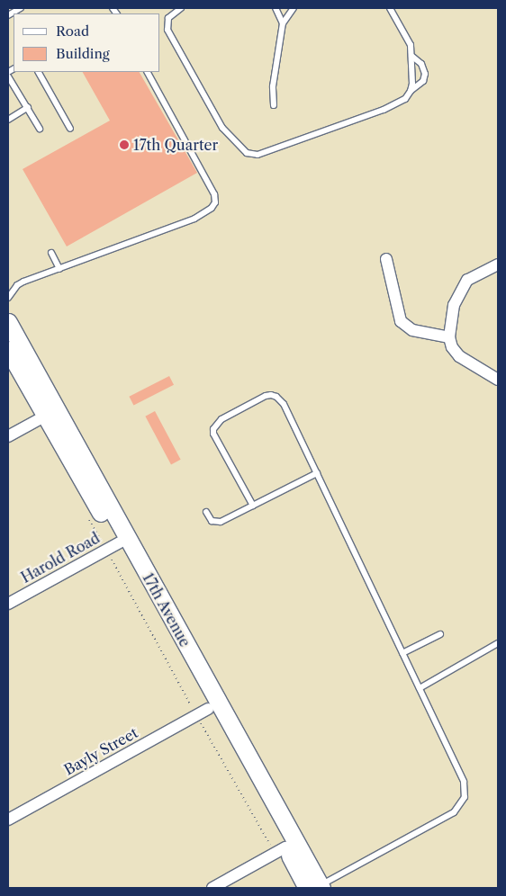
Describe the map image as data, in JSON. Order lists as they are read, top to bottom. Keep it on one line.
{"streets":{"main road":["17th Avenue"],"street":["Harold Road","Bayly Street"]},"crossings":[["Harold Road","17th Avenue"],["17th Avenue","Bayly Street"]],"places":["17th Quarter"],"legend":["Road","Building"]}
